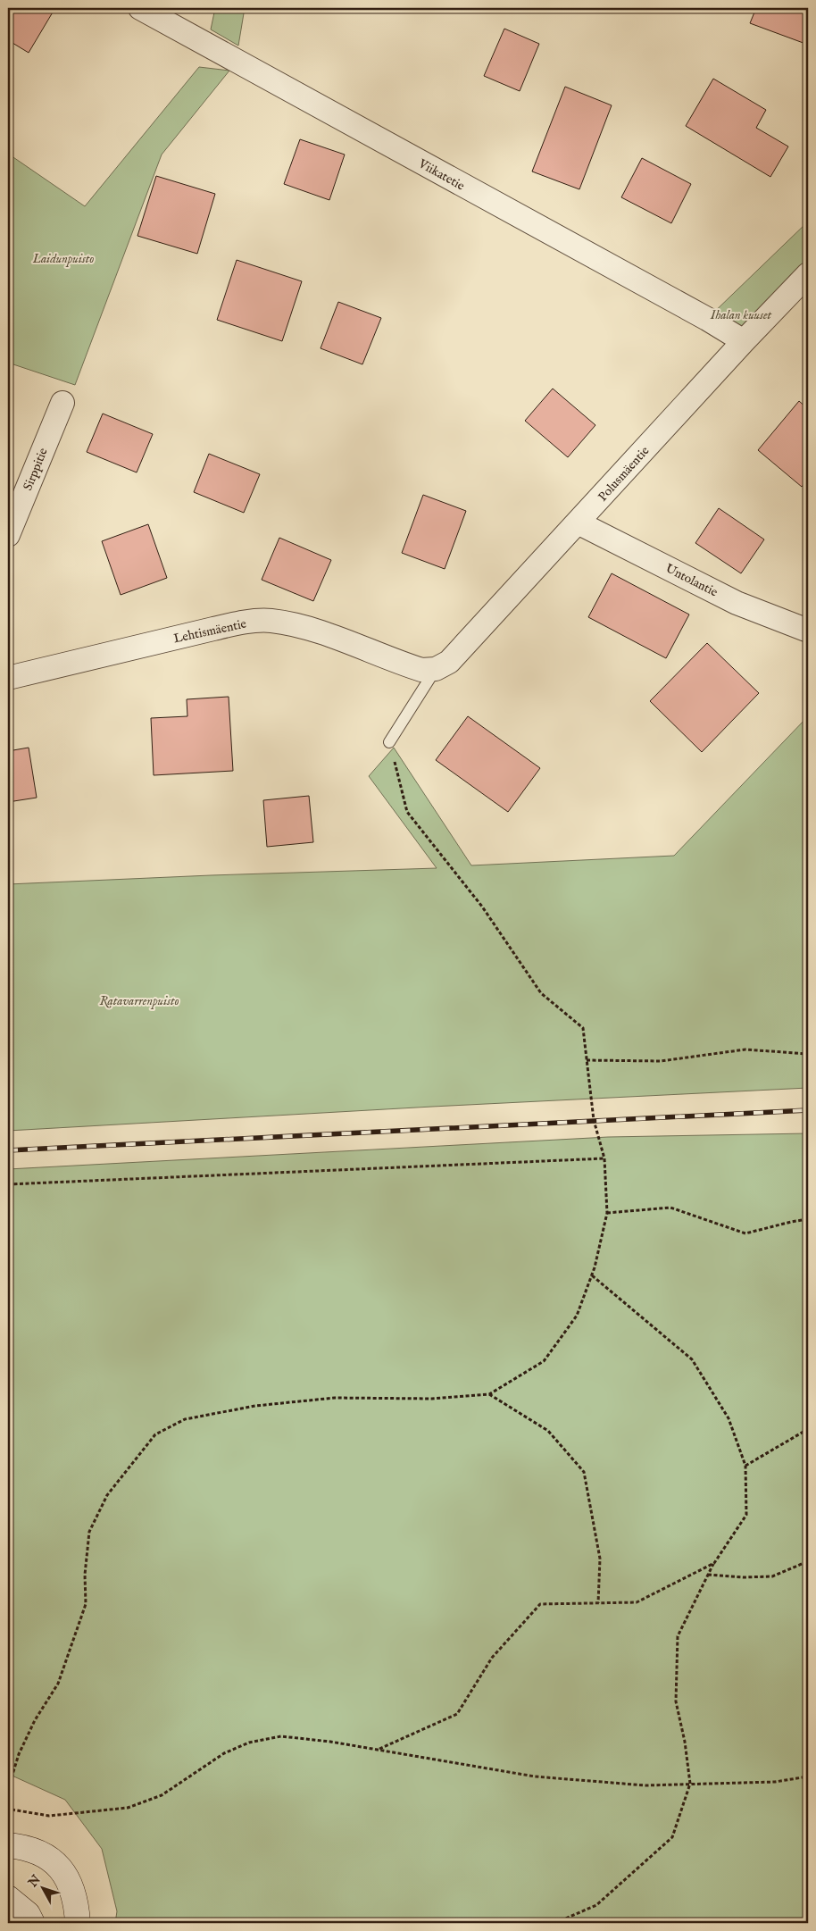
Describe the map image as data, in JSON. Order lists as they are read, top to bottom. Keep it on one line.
{"streets":{"street":["Viikatetie","Sirppitie","Polusmäentie","Untolantie","Lehtismäentie"]},"crossings":[["Viikatetie","Polusmäentie"],["Polusmäentie","Untolantie"],["Polusmäentie","Lehtismäentie"]],"parks":["Laidunpuisto","Ihalan kuuset","Ratavarrenpuisto"],"north":"top left"}
